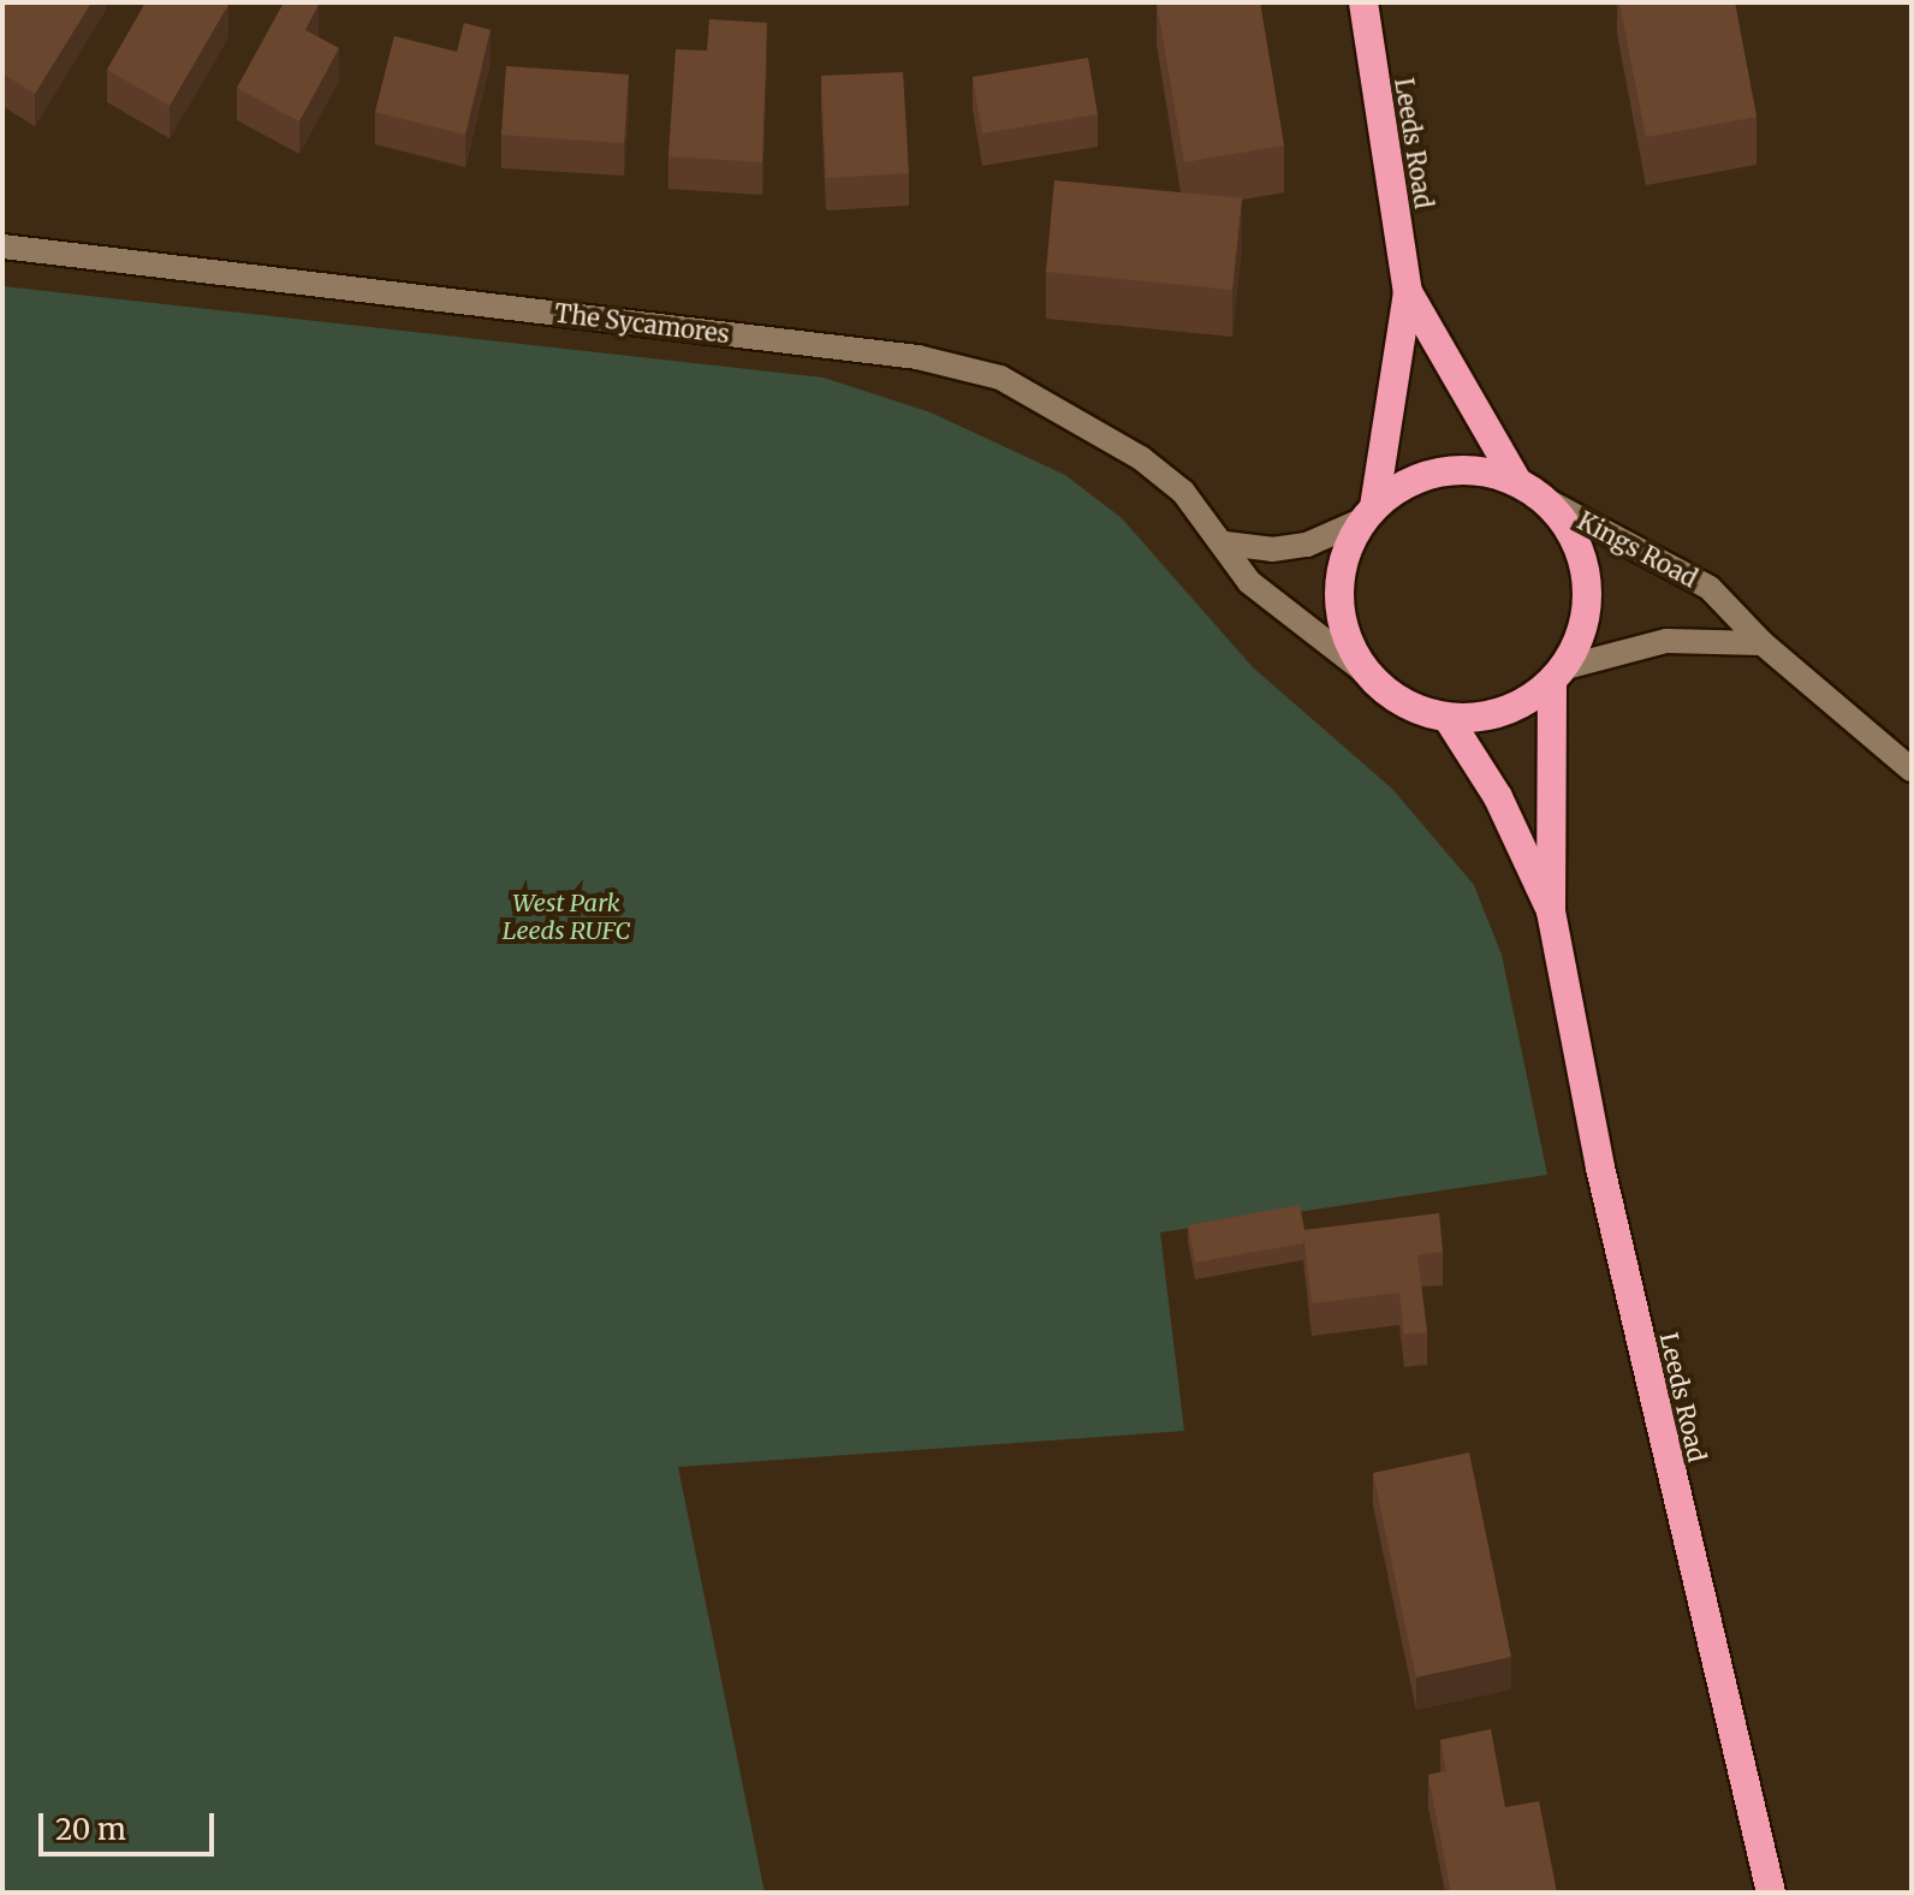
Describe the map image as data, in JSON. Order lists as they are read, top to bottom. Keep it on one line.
{"streets":{"highway":["Leeds Road"],"street":["The Sycamores","Kings Road"]},"crossings":[["Leeds Road","The Sycamores"],["Leeds Road","Kings Road"],["The Sycamores","Kings Road"]],"parks":["West Park Leeds RUFC"],"scale_bar":"20 m"}
